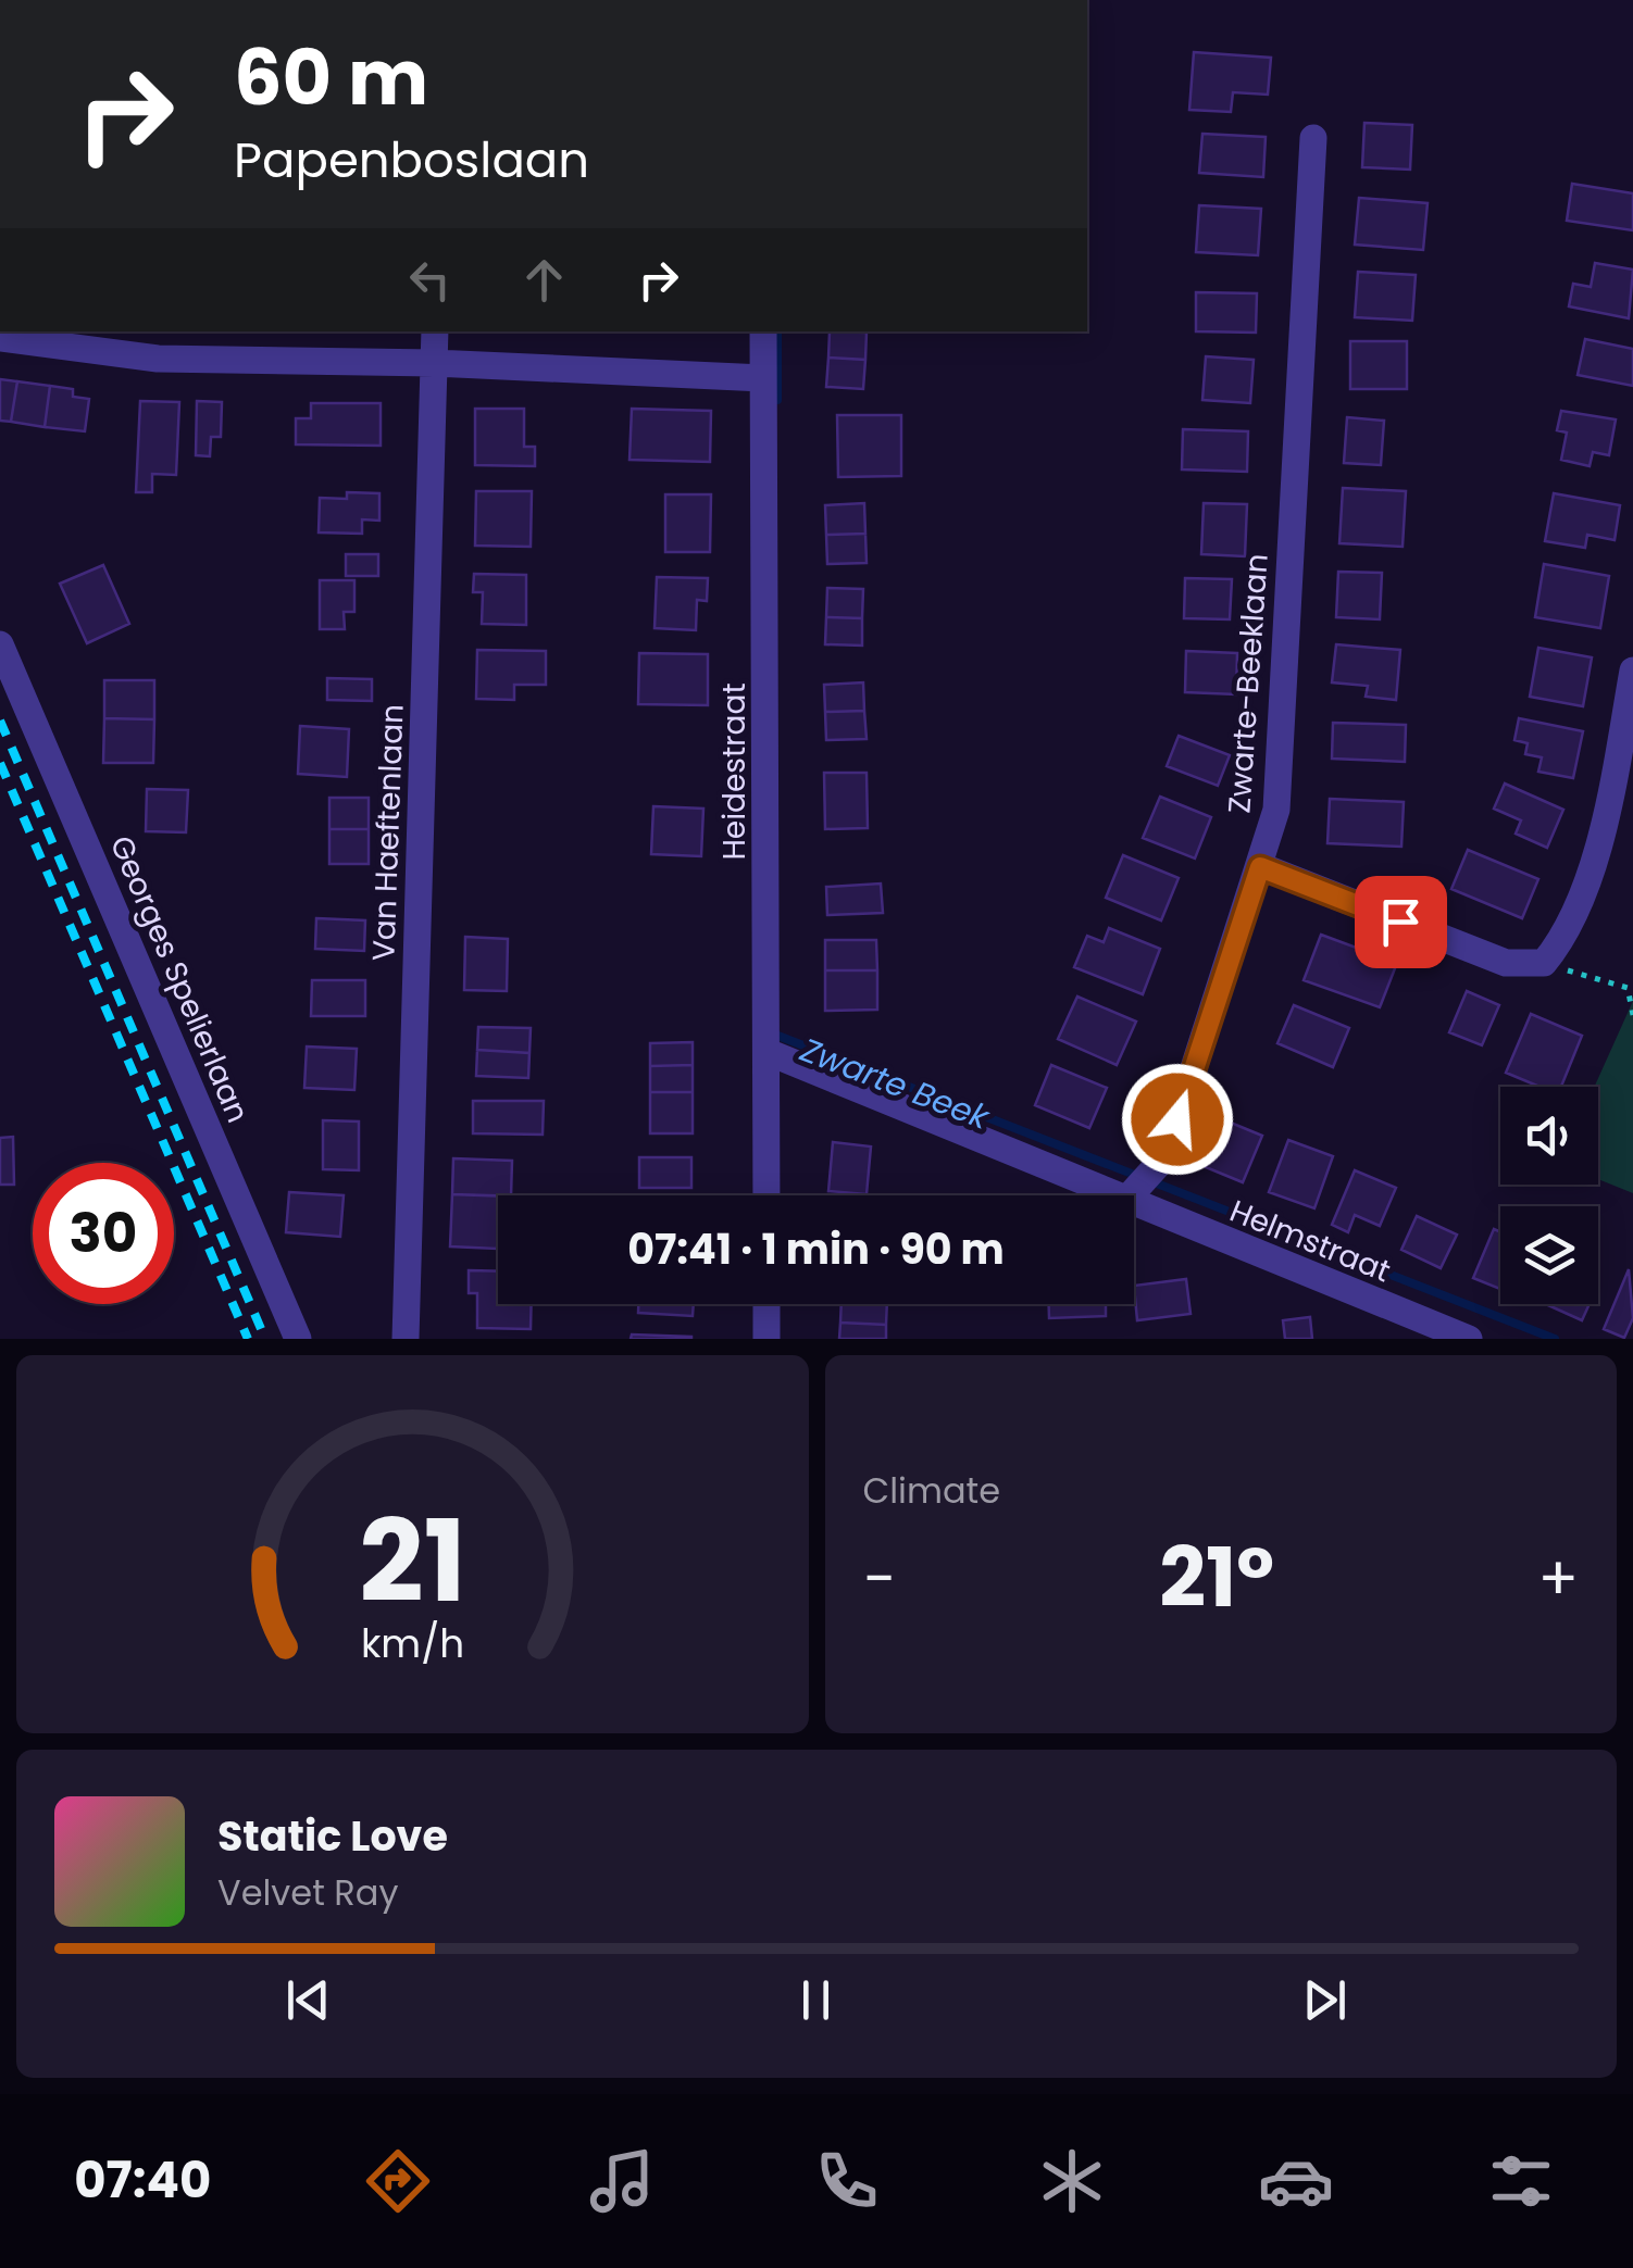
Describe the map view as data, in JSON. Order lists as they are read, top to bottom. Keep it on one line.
{"streets":{"street":["Zwarte-Beeklaan","Heidestraat","Van Haeftenlaan","Georges Spelierlaan","Helmstraat"]},"crossings":[["Heidestraat","Helmstraat"]],"water":["Zwarte Beek"],"page":{"turn":["60 m","Papenboslaan"],"limit":"30","trip":"07:41 · 1 min · 90 m","tile":"Climate","heat":["−","21°","+"],"song":["Static Love","Velvet Ray"],"tabs":"07:40","gauge":["21","km/h"]}}
